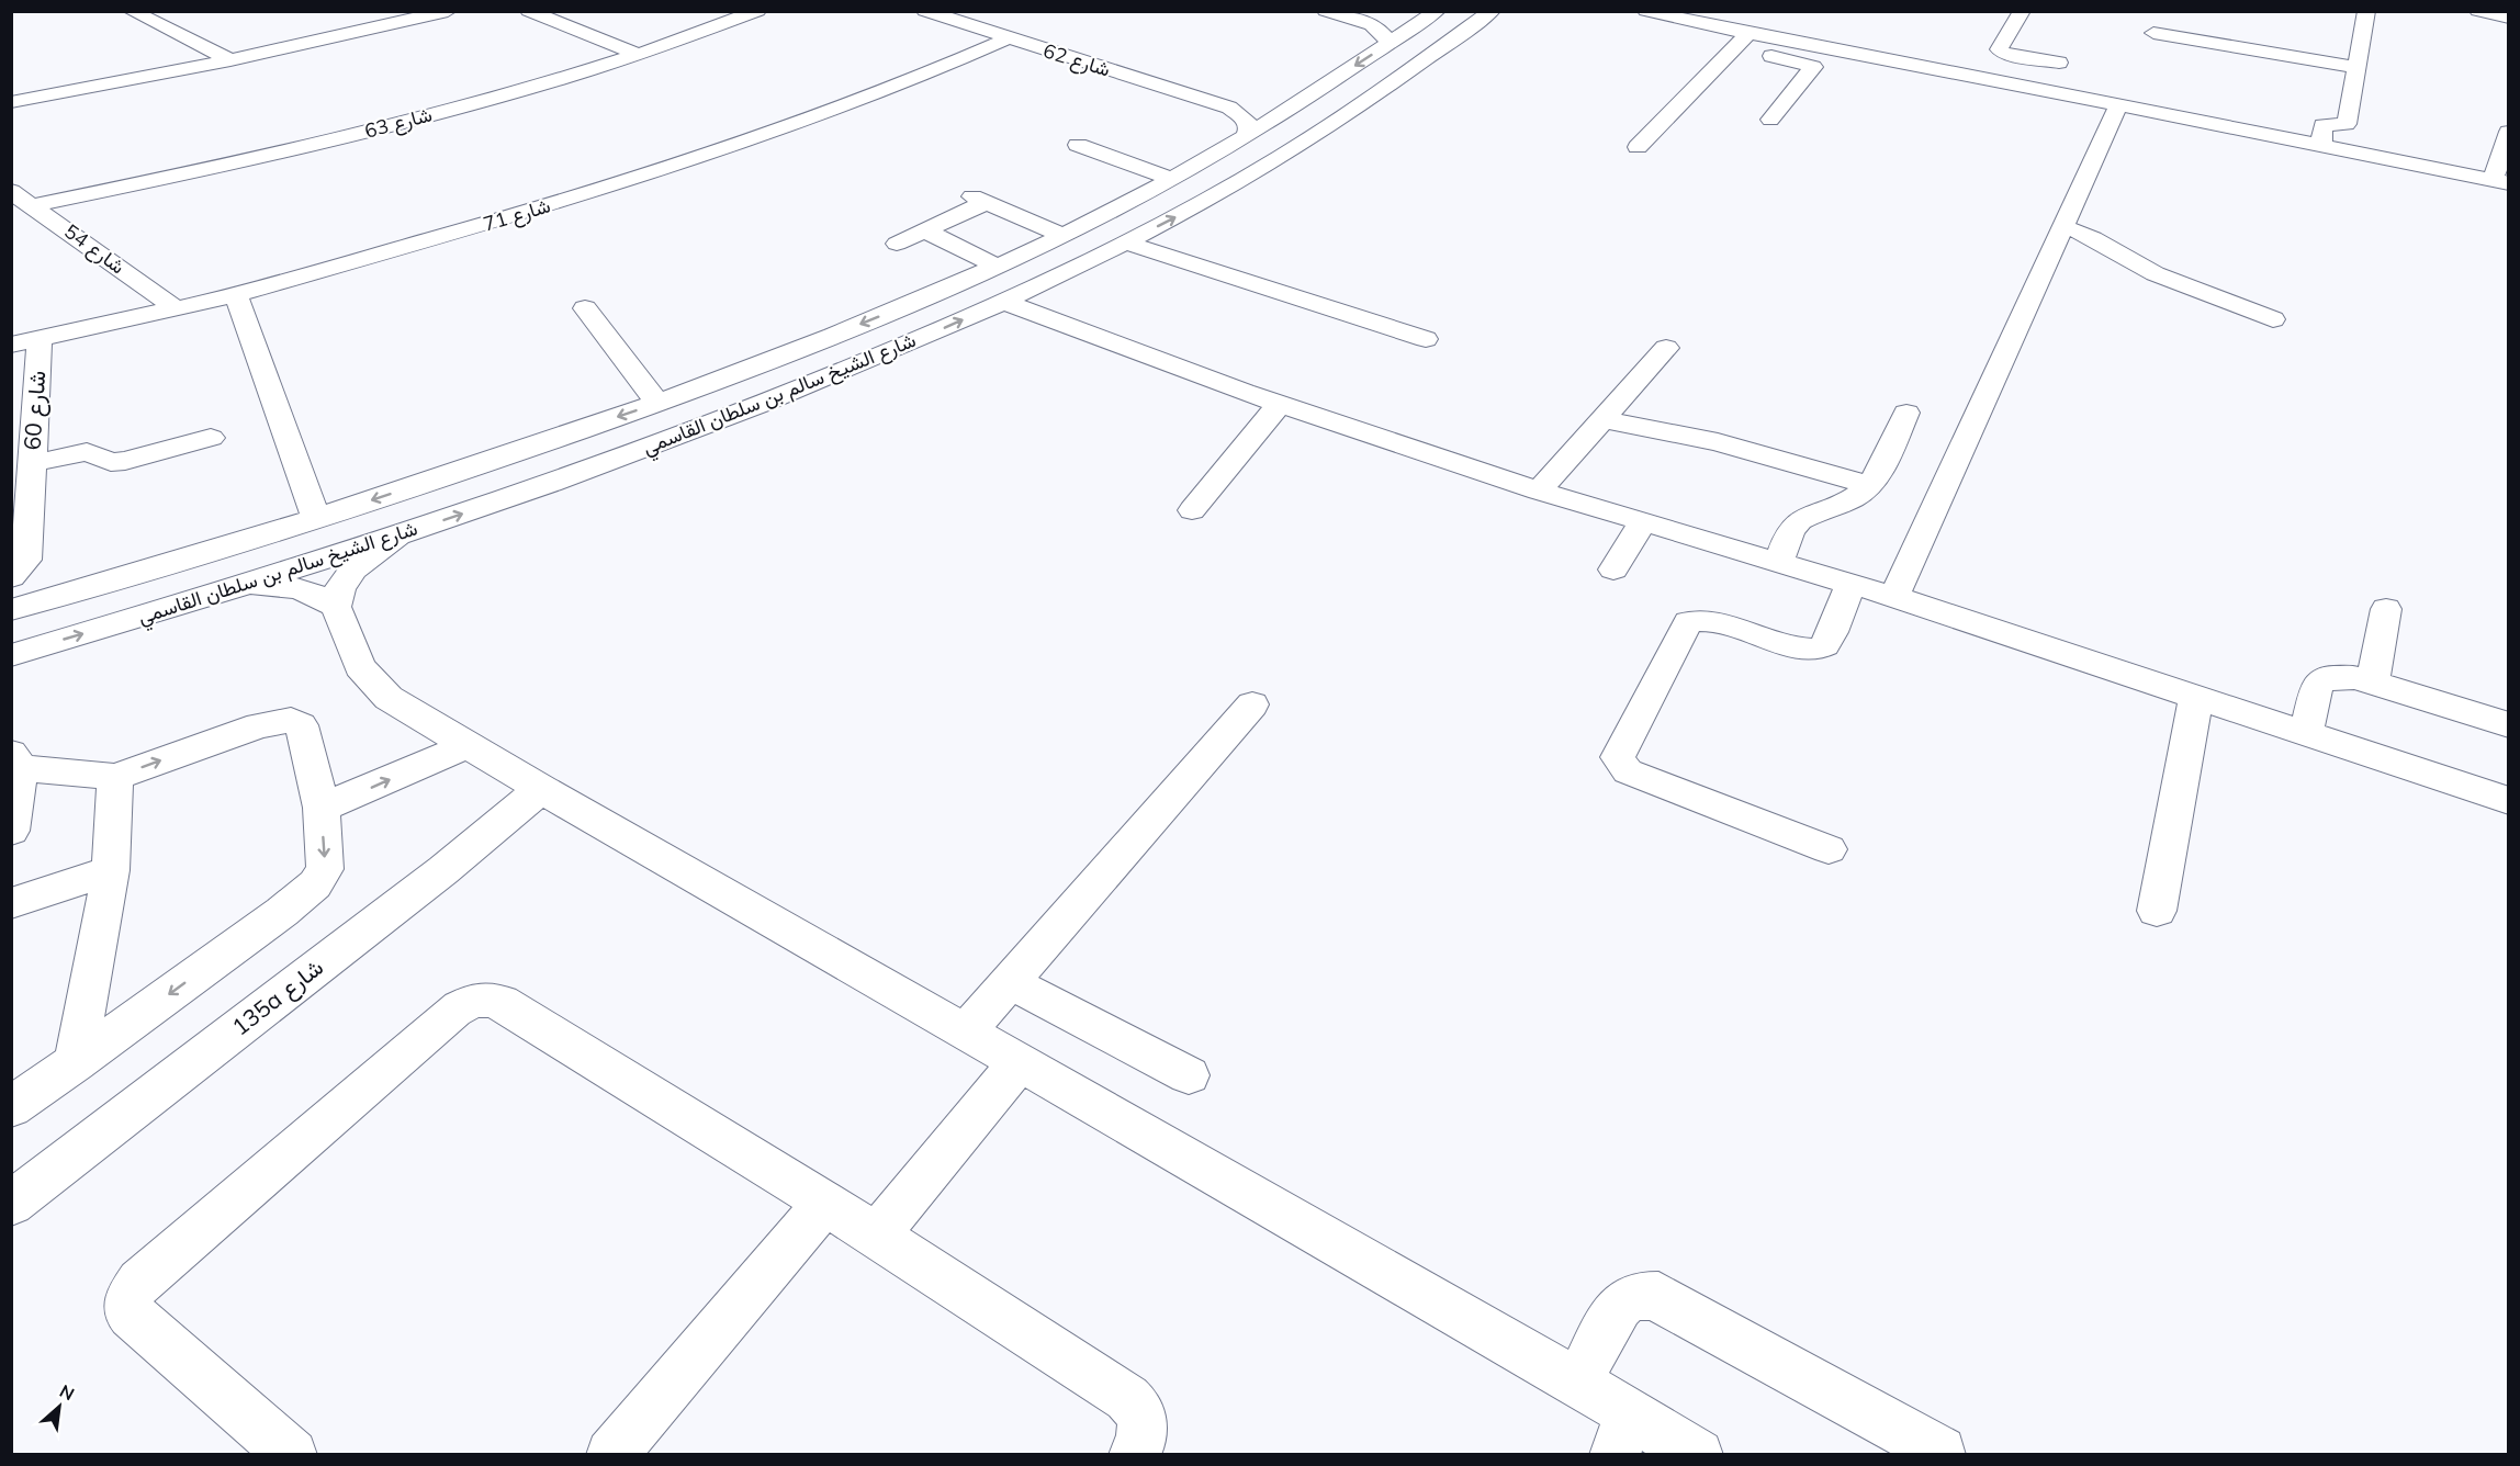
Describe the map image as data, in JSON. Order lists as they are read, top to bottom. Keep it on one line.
{"streets":{"street":["شارع 62","شارع 63","شارع 71","شارع 54","شارع الشيخ سالم بن سلطان القاسمي","شارع 60","135a شارع"]},"crossings":[["شارع 62","شارع 71"],["شارع 62","شارع الشيخ سالم بن سلطان القاسمي"],["شارع 63","شارع 54"],["شارع 71","شارع 54"],["شارع 71","شارع 60"],["شارع الشيخ سالم بن سلطان القاسمي","شارع 60"]],"north":"top right"}
